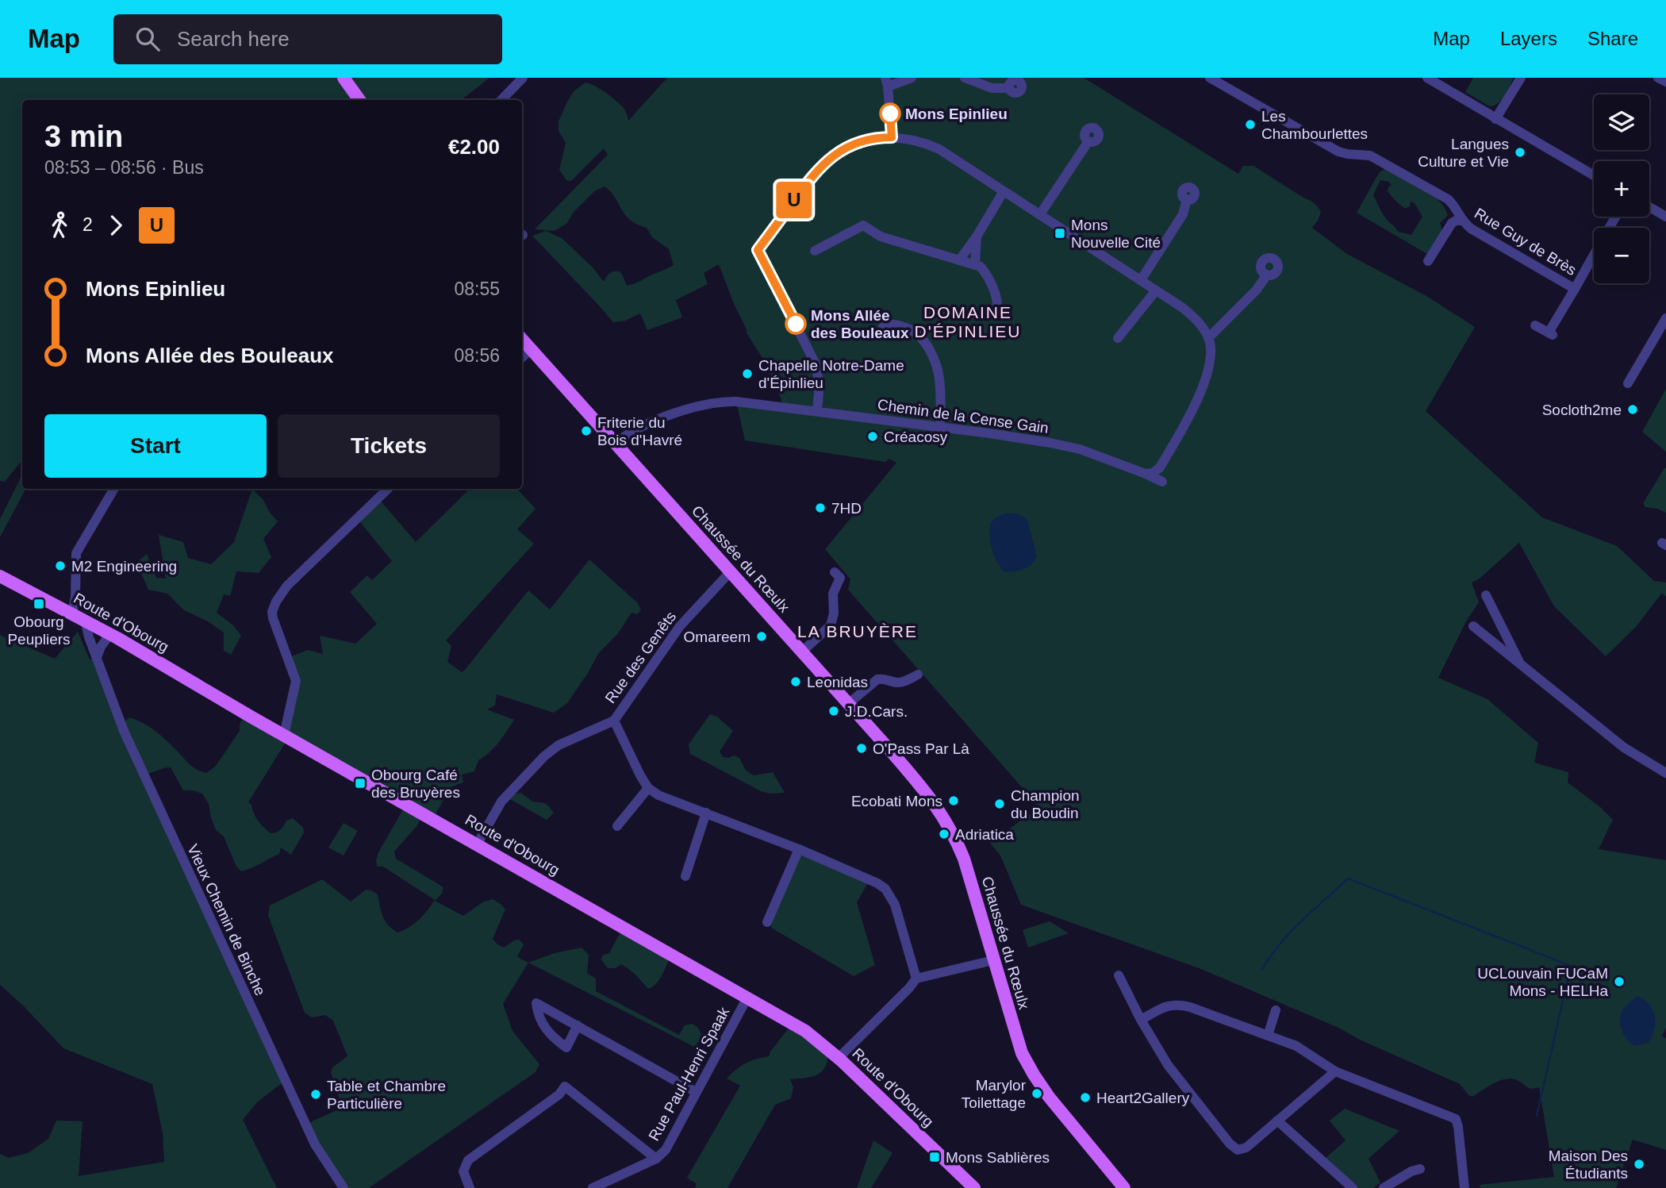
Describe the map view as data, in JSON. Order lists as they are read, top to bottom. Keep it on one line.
{"streets":{"main road":["Chaussée du Rœulx","Route d'Obourg"],"street":["Rue Guy de Brès","Chemin de la Cense Gain","Rue des Genêts","Vieux Chemin de Binche","Rue Paul-Henri Spaak"]},"crossings":[["Chemin de la Cense Gain","Chaussée du Rœulx"],["Chaussée du Rœulx","Rue des Genêts"],["Route d'Obourg","Rue des Genêts"],["Route d'Obourg","Vieux Chemin de Binche"],["Route d'Obourg","Rue Paul-Henri Spaak"]],"districts":["DOMAINE D'ÉPINLIEU","LA BRUYÈRE"],"places":{"other":["Mons Epinlieu","Les Chambourlettes","Langues Culture et Vie","Mons Allée des Bouleaux","Chapelle Notre-Dame d'Épinlieu","Socloth2me","Friterie du Bois d'Havré","Créacosy","7HD","M2 Engineering","Omareem","Leonidas","J.D.Cars.","O'Pass Par Là","Ecobati Mons","Champion du Boudin","Adriatica","UCLouvain FUCaM Mons - HELHa","Marylor Toilettage","Table et Chambre Particulière","Heart2Gallery","Maison Des Étudiants"],"transit":["Mons Nouvelle Cité","Obourg Peupliers","Obourg Café des Bruyères","Mons Sablières"]},"lines":["bus line U"],"page":{"header":"Map","search":"Search here","nav":["Map","Layers","Share"],"on_map":"U","map_buttons":["+","−"],"heading":["3 min","08:53 – 08:56 · Bus","€2.00"],"legs":["2","U"],"list":[{"name":"Mons Epinlieu","value":"08:55"},{"name":"Mons Allée des Bouleaux","value":"08:56"}],"buttons":["Start","Tickets"]}}
